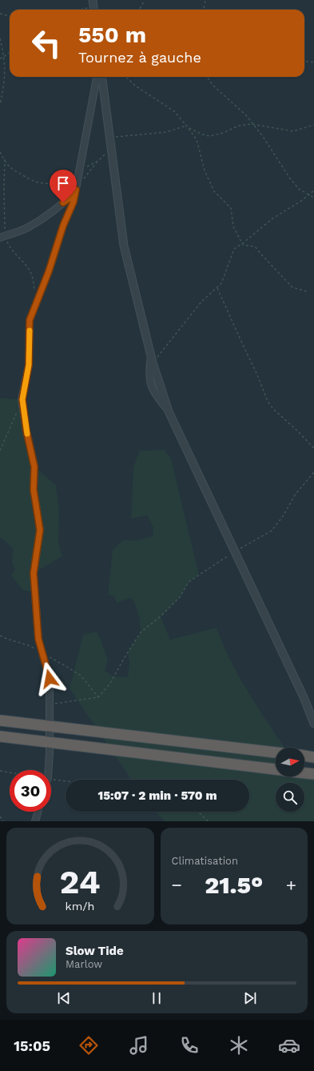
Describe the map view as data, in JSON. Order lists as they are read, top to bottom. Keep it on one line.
{"north":"right","page":{"turn":["550 m","Tournez à gauche"],"limit":"30","trip":"15:07 · 2 min · 570 m","tile":"Climatisation","heat":["−","21.5°","+"],"song":["Slow Tide","Marlow"],"tabs":"15:05","gauge":["24","km/h"]}}
